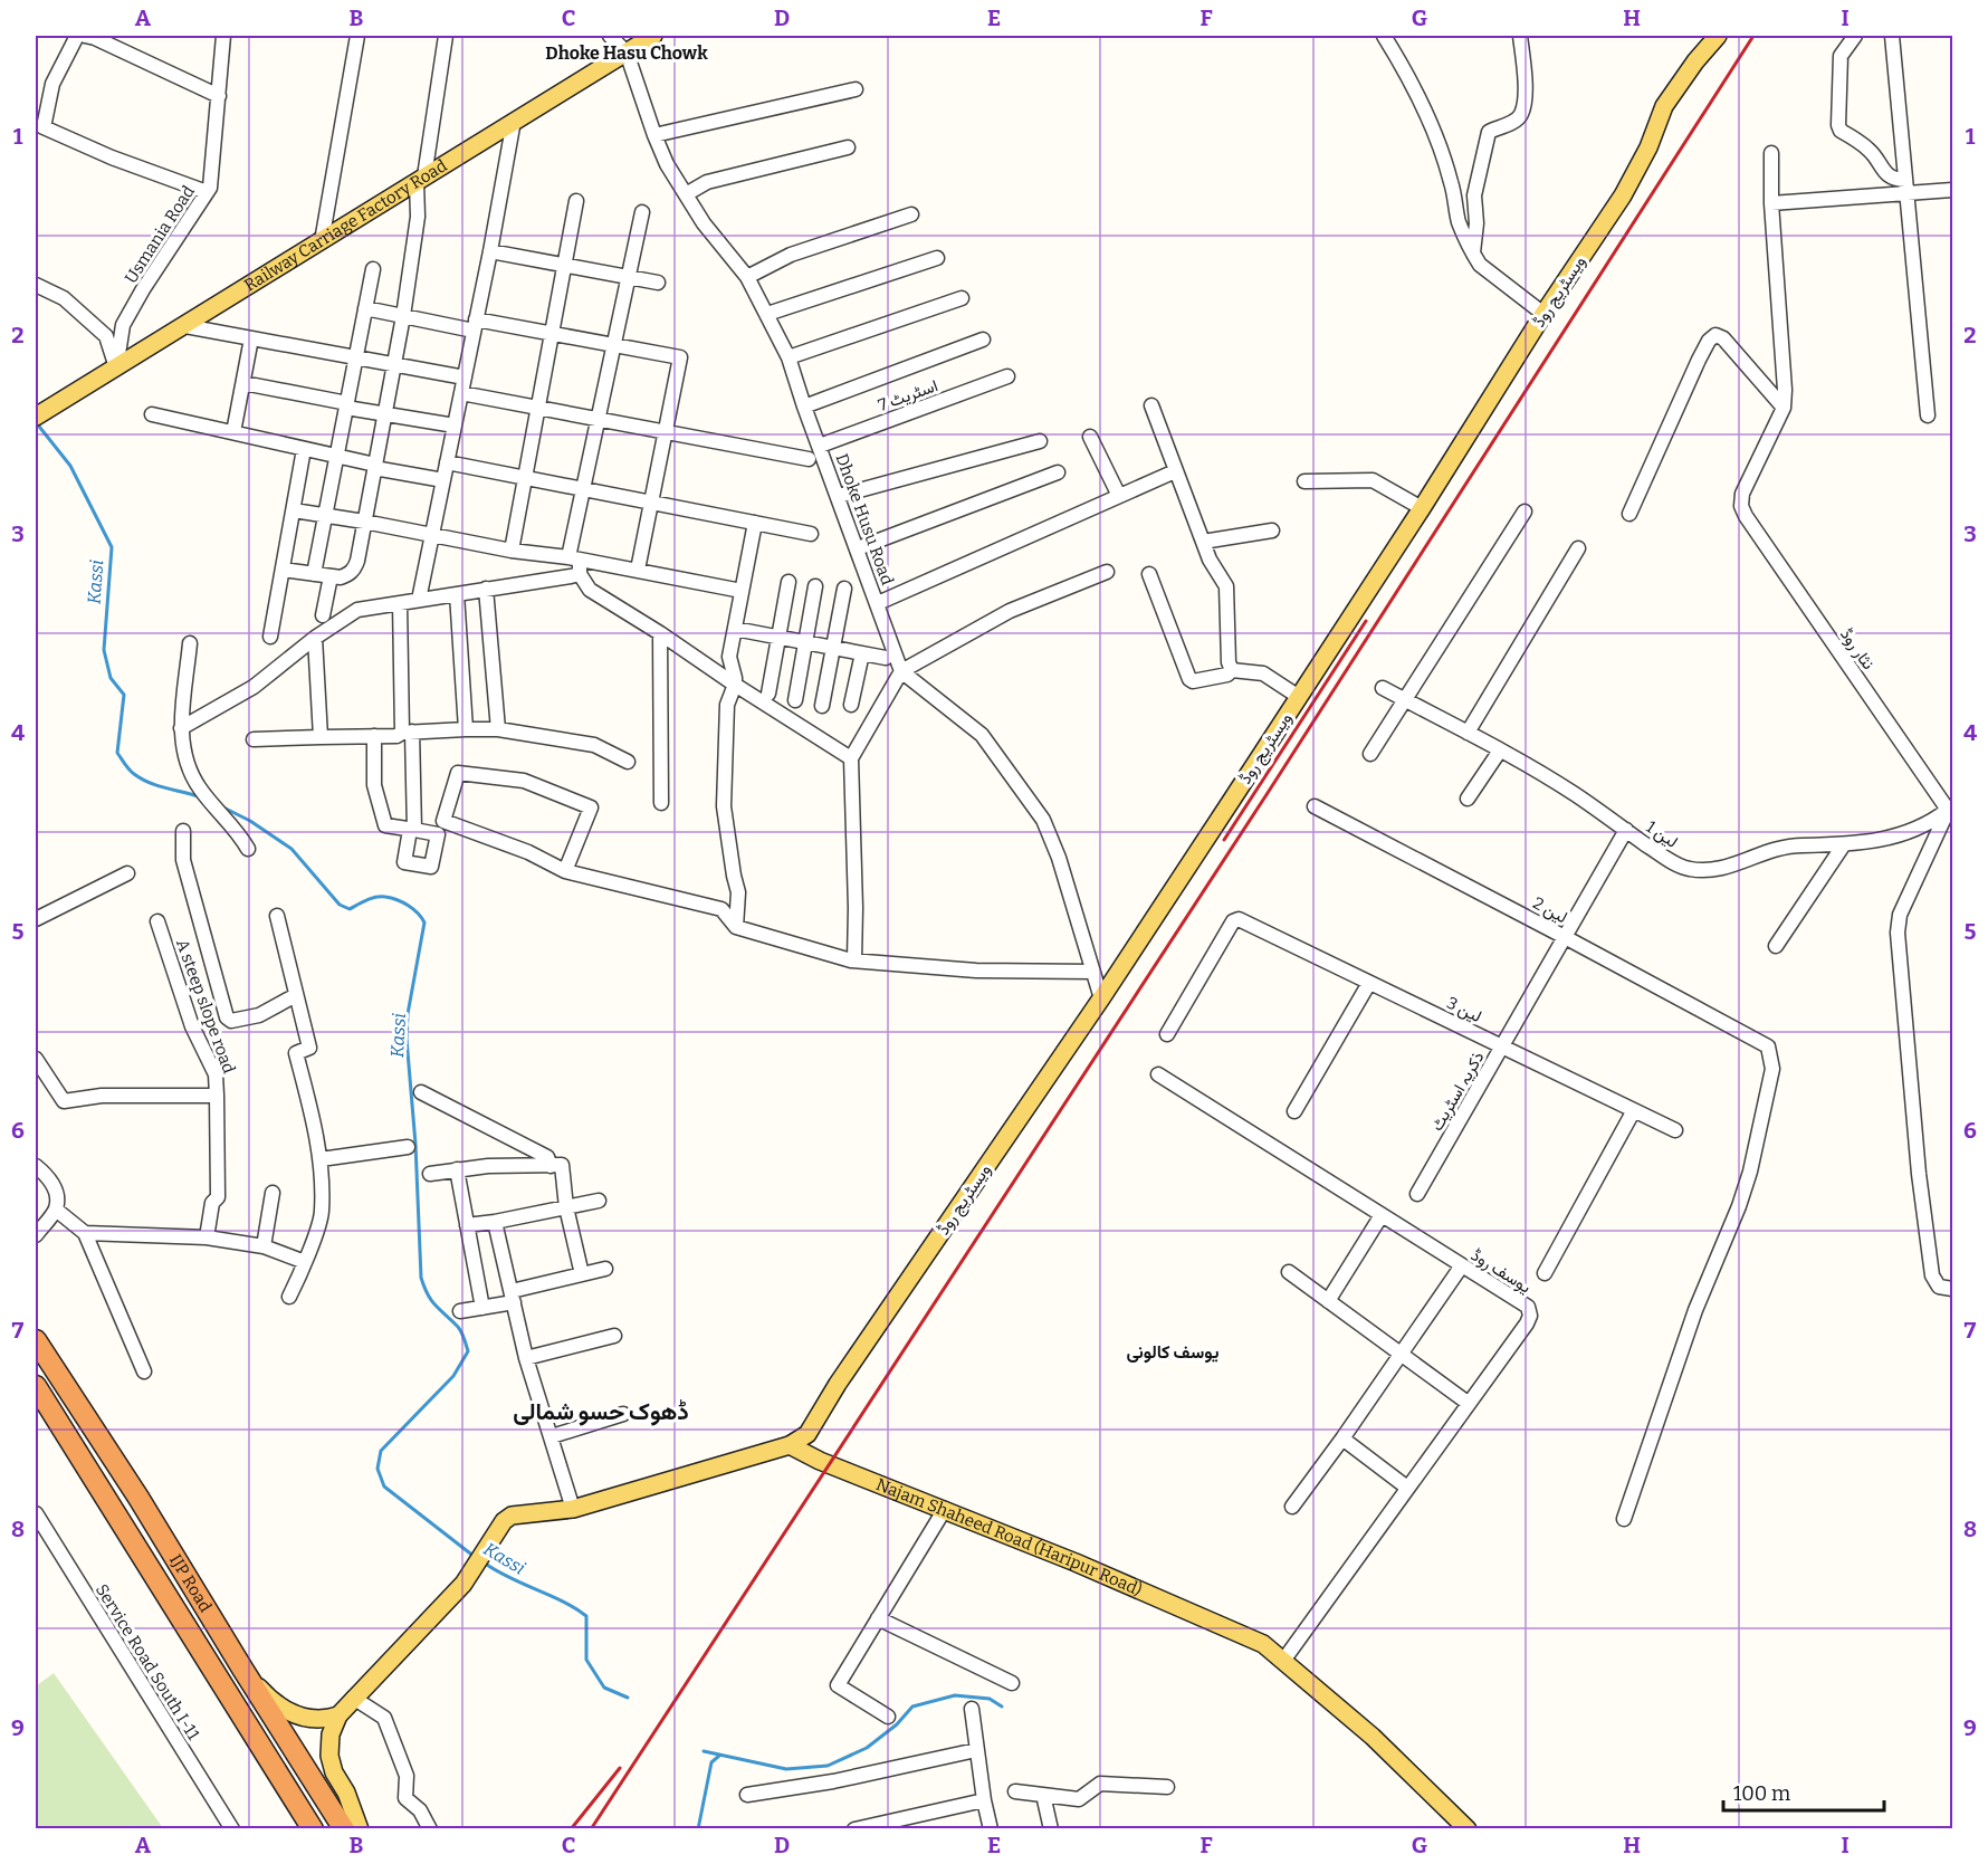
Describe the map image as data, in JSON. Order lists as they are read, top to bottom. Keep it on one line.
{"streets":{"highway":["IJP Road"],"main road":["Railway Carriage Factory Road","ویسٹریج روڈ","Najam Shaheed Road (Haripur Road)"],"street":["Usmania Road","اسٹریٹ 7","Dhoke Husu Road","نثار روڈ","لین 1","لین 2","A steep slope road","لین 3","ذکریہ اسٹریٹ","یوسف روڈ","Service Road South I-11"]},"crossings":[["Railway Carriage Factory Road","Usmania Road"],["Railway Carriage Factory Road","Dhoke Husu Road"],["ویسٹریج روڈ","Najam Shaheed Road (Haripur Road)"],["اسٹریٹ 7","Dhoke Husu Road"],["نثار روڈ","لین 1"],["لین 1","ذکریہ اسٹریٹ"],["لین 2","ذکریہ اسٹریٹ"],["لین 3","ذکریہ اسٹریٹ"],["یوسف روڈ","Najam Shaheed Road (Haripur Road)"]],"districts":["Dhoke Hasu Chowk","یوسف کالونی","ڈھوک حسو شمالی"],"water":["Kassi"],"scale_bar":"100 m","grid":{"columns":["A","B","C","D","E","F","G","H","I"],"rows":["1","2","3","4","5","6","7","8","9"]}}
